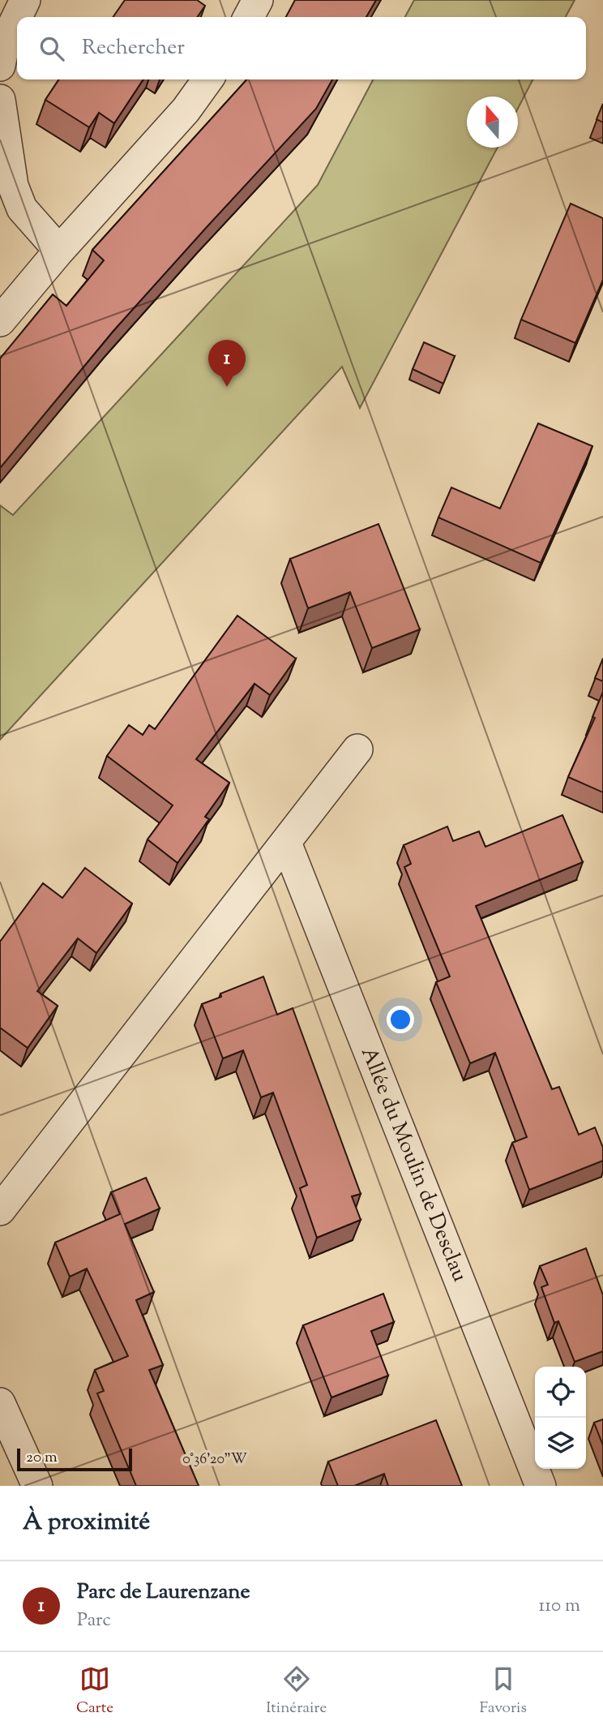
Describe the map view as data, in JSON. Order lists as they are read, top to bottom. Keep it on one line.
{"streets":{"street":["Allée du Moulin de Desclau"]},"scale_bar":"20 m","north":"top","page":{"search":"Rechercher","pins":"1","scale":"20 m","heading":"À proximité","list":[{"mark":"1","name":"Parc de Laurenzane","note":"Parc","value":"110 m"}],"nav":["Carte","Itinéraire","Favoris"]},"coordinates":["0°36'20\"W"]}
